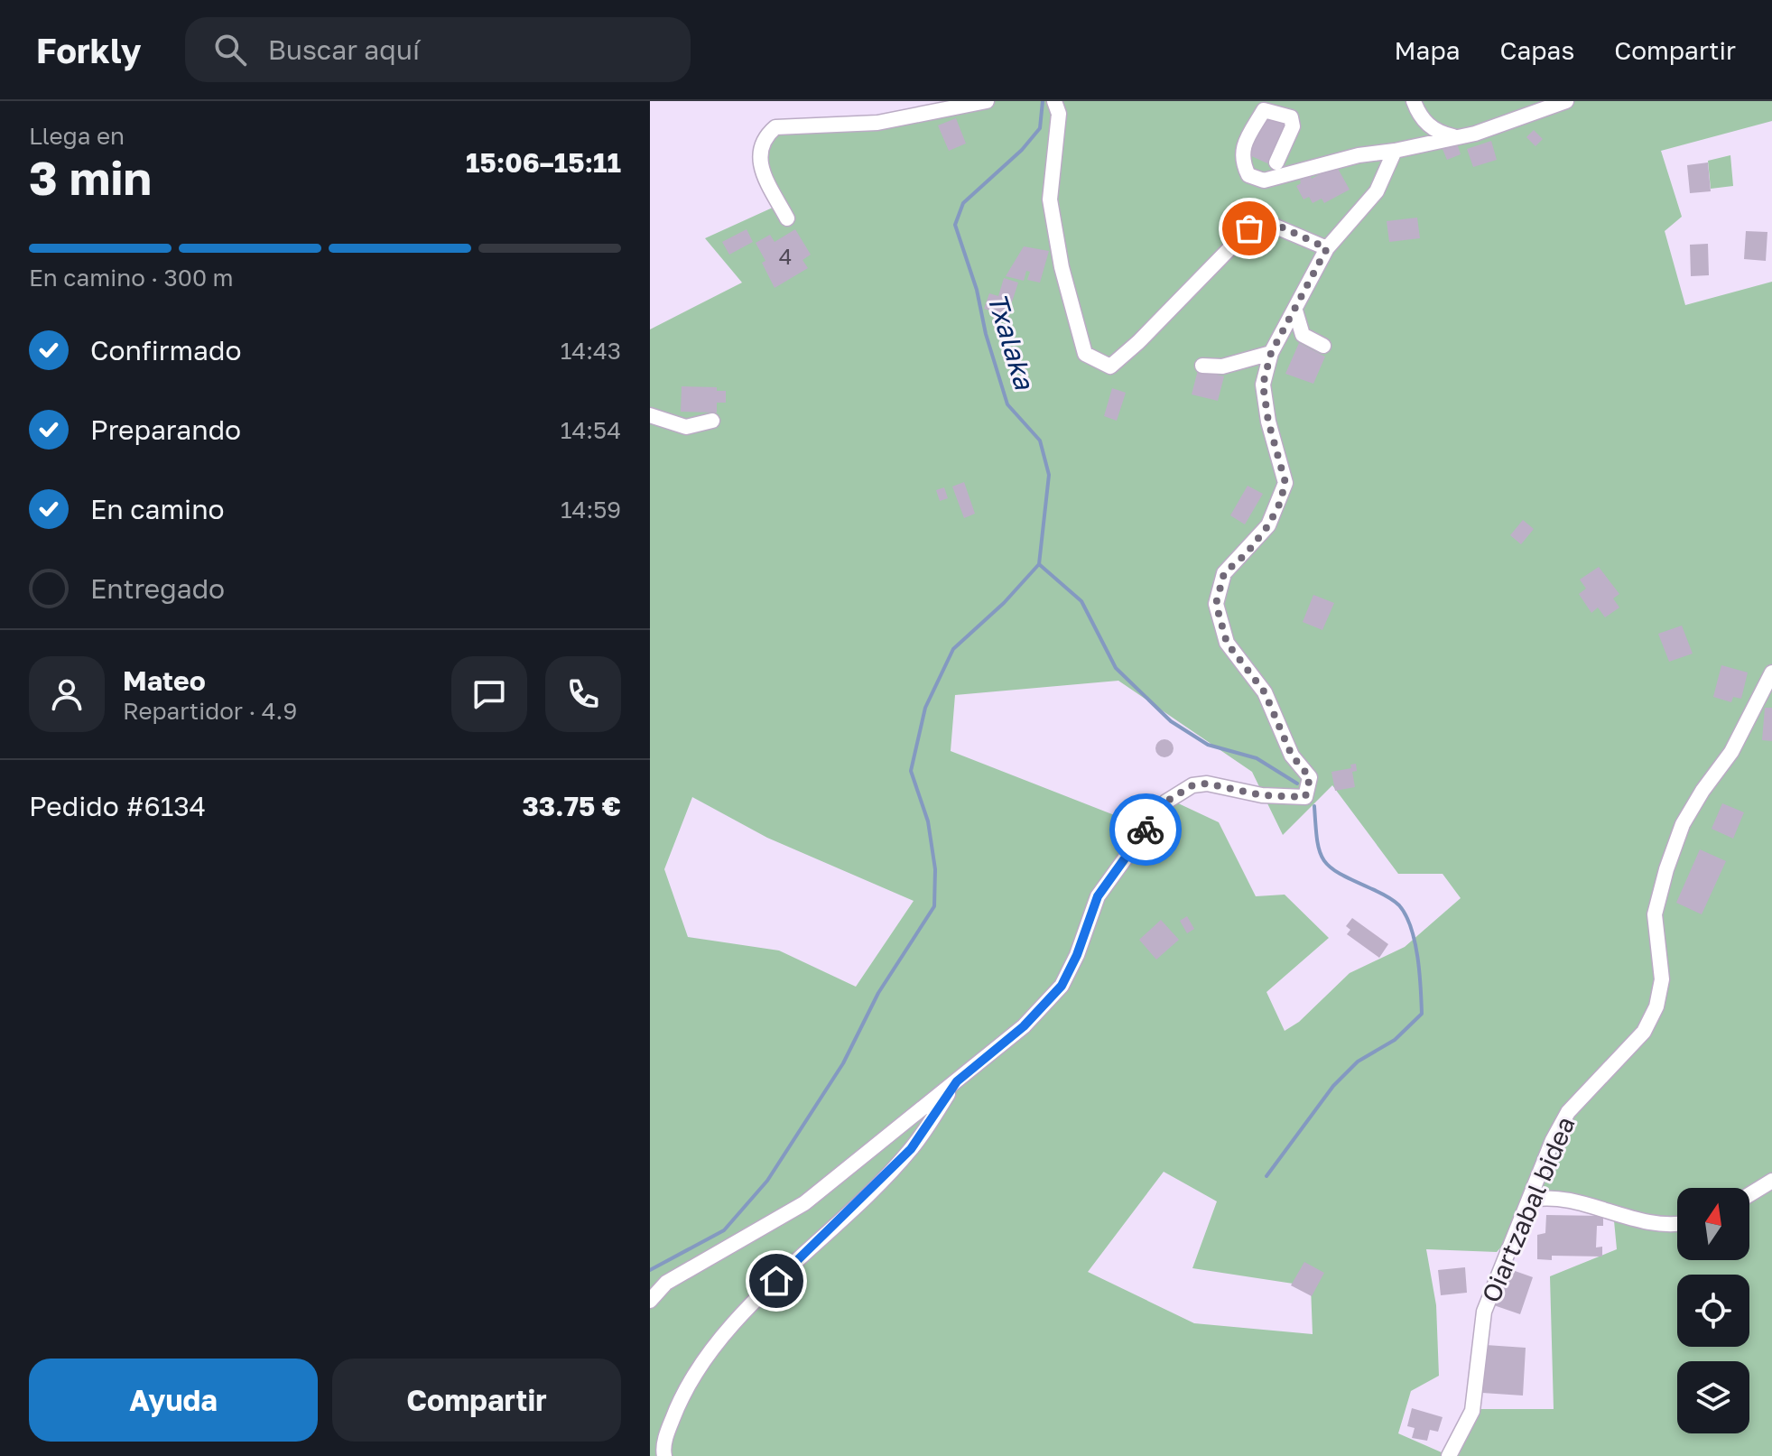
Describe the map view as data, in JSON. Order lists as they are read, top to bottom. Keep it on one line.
{"streets":{"street":["Oiartzabal bidea"]},"water":["Txalaka"],"house_numbers":["4"],"north":"top","page":{"header":"Forkly","search":"Buscar aquí","nav":["Mapa","Capas","Compartir"],"heading":["3 min","Llega en","15:06–15:11"],"panel":["Mateo","Repartidor · 4.9","Pedido #6134","33.75 €"],"bar":"En camino · 300 m","list":[["Confirmado","14:43"],["Preparando","14:54"],["En camino","14:59"],"Entregado"],"buttons":["Ayuda","Compartir"]}}
